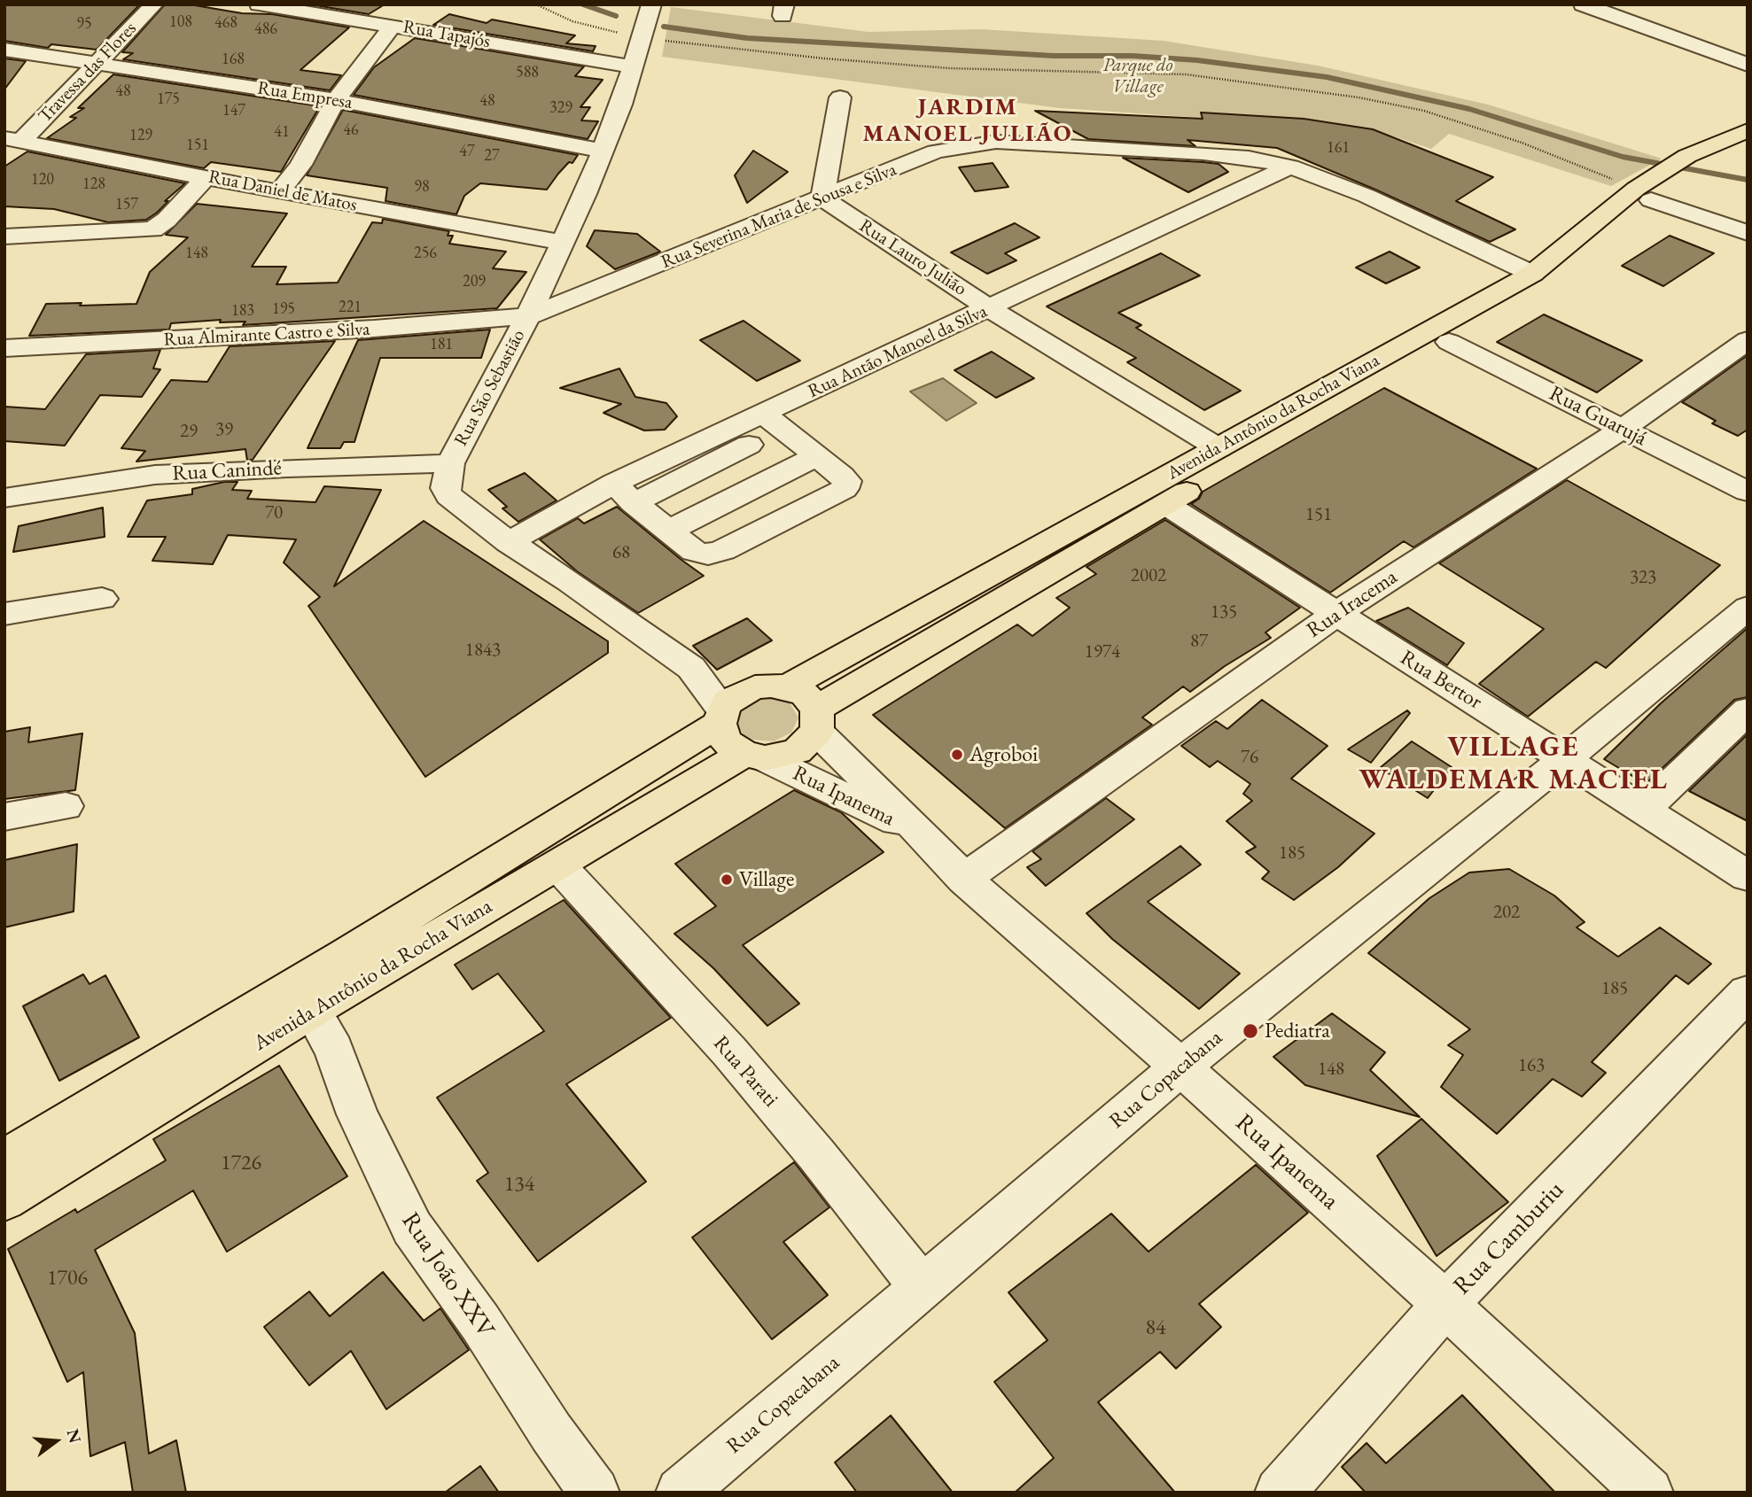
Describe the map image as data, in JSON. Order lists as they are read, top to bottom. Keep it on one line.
{"streets":{"main road":["Avenida Antônio da Rocha Viana"],"street":["Rua Tapajós","Travessa das Flores","Rua Empresa","Rua Daniel de Matos","Rua Severina Maria de Sousa e Silva","Rua Lauro Julião","Rua Almirante Castro e Silva","Rua Antão Manoel da Silva","Rua São Sebastião","Rua Guarujá","Rua Canindé","Rua Iracema","Rua Bertor","Rua Ipanema","Rua Parati","Rua Copacabana","Rua Camburiu","Rua João XXV"]},"crossings":[["Rua Tapajós","Rua São Sebastião"],["Travessa das Flores","Rua Empresa"],["Travessa das Flores","Rua Daniel de Matos"],["Rua Empresa","Rua São Sebastião"],["Rua Daniel de Matos","Rua São Sebastião"],["Rua Severina Maria de Sousa e Silva","Rua Lauro Julião"],["Rua Severina Maria de Sousa e Silva","Rua Almirante Castro e Silva"],["Rua Severina Maria de Sousa e Silva","Rua Antão Manoel da Silva"],["Rua Severina Maria de Sousa e Silva","Rua São Sebastião"],["Rua Severina Maria de Sousa e Silva","Avenida Antônio da Rocha Viana"],["Rua Lauro Julião","Rua Antão Manoel da Silva"],["Rua Lauro Julião","Avenida Antônio da Rocha Viana"],["Rua Almirante Castro e Silva","Rua São Sebastião"],["Rua São Sebastião","Avenida Antônio da Rocha Viana"],["Rua São Sebastião","Rua Canindé"],["Rua São Sebastião","Rua Ipanema"],["Rua Guarujá","Avenida Antônio da Rocha Viana"],["Rua Guarujá","Rua Iracema"],["Avenida Antônio da Rocha Viana","Rua Bertor"],["Avenida Antônio da Rocha Viana","Rua Ipanema"],["Avenida Antônio da Rocha Viana","Rua Parati"],["Avenida Antônio da Rocha Viana","Rua João XXV"],["Rua Iracema","Rua Bertor"],["Rua Iracema","Rua Ipanema"],["Rua Bertor","Rua Copacabana"],["Rua Ipanema","Rua Copacabana"],["Rua Ipanema","Rua Camburiu"],["Rua Parati","Rua Copacabana"]],"districts":["JARDIM MANOEL JULIÃO","VILLAGE WALDEMAR MACIEL"],"parks":["Parque do Village"],"places":["Agroboi","Village","Pediatra"],"house_numbers":["108","468","95","486","168","588","48","175","48","329","147","46","41","129","151","161","47","27","120","128","98","157","148","256","209","221","195","183","181","39","29","70","151","68","2002","323","135","87","1843","1974","76","185","202","185","163","148","1726","134","1706","84"],"north":"right"}
